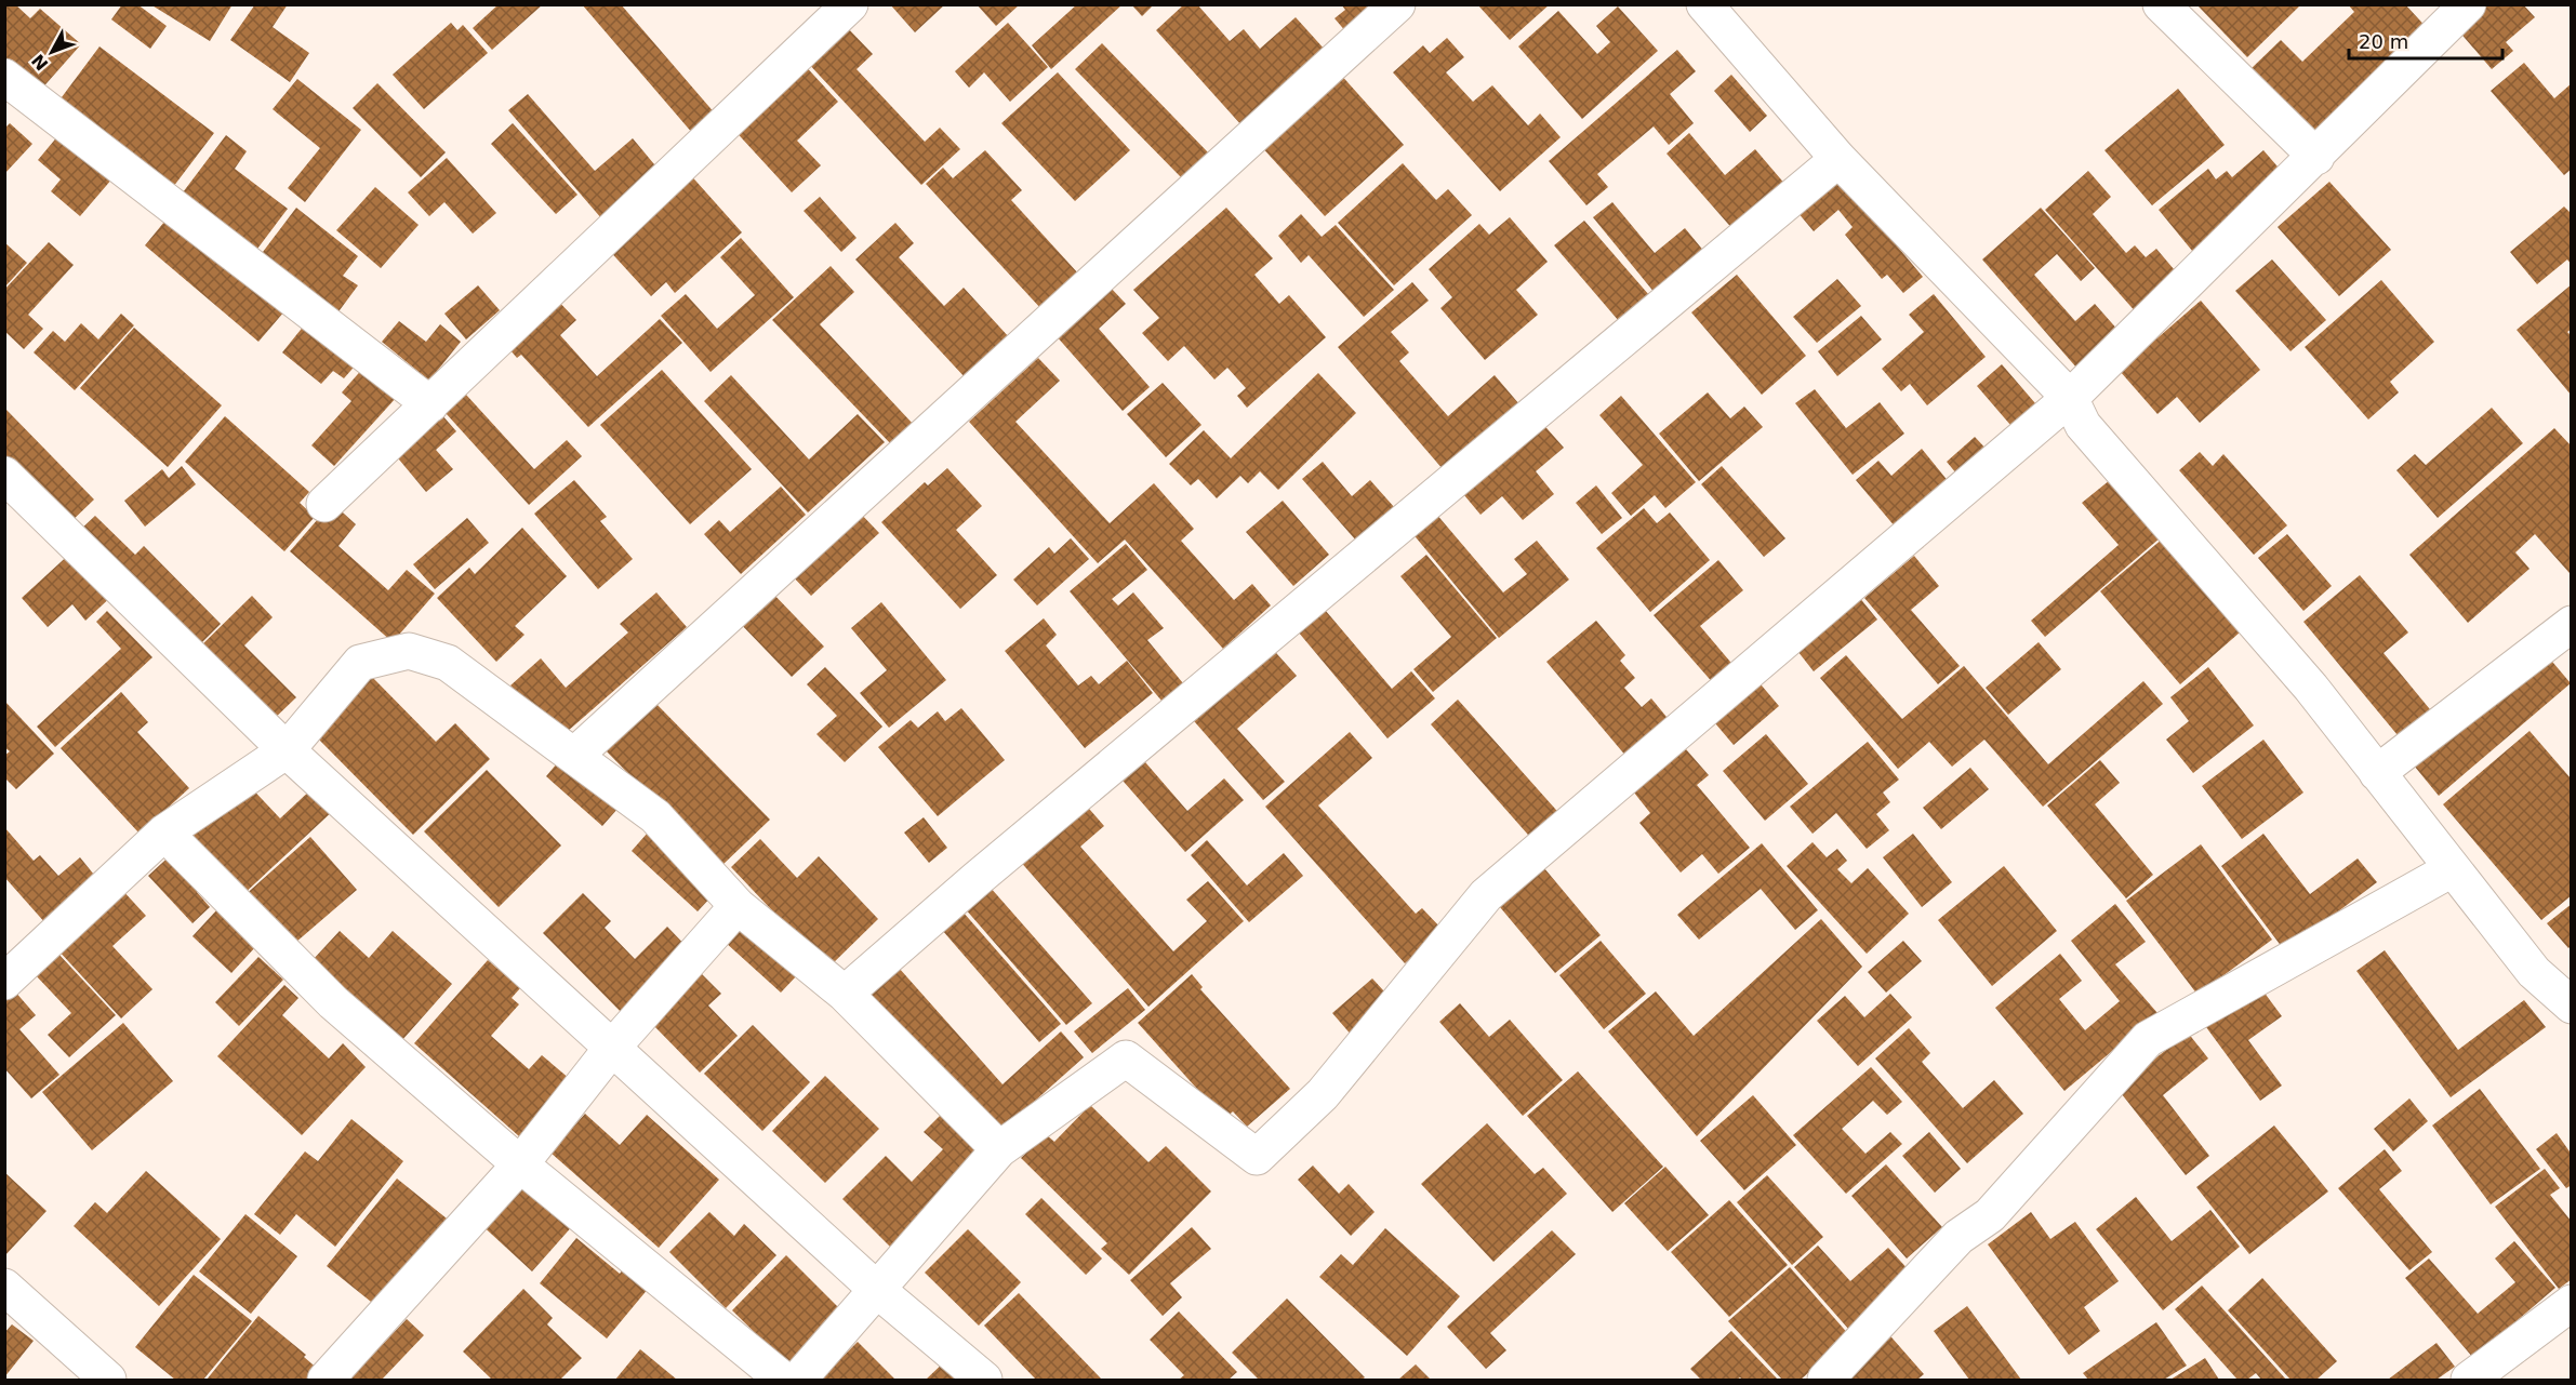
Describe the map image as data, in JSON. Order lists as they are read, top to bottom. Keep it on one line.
{"scale_bar":"20 m","north":"bottom left"}
